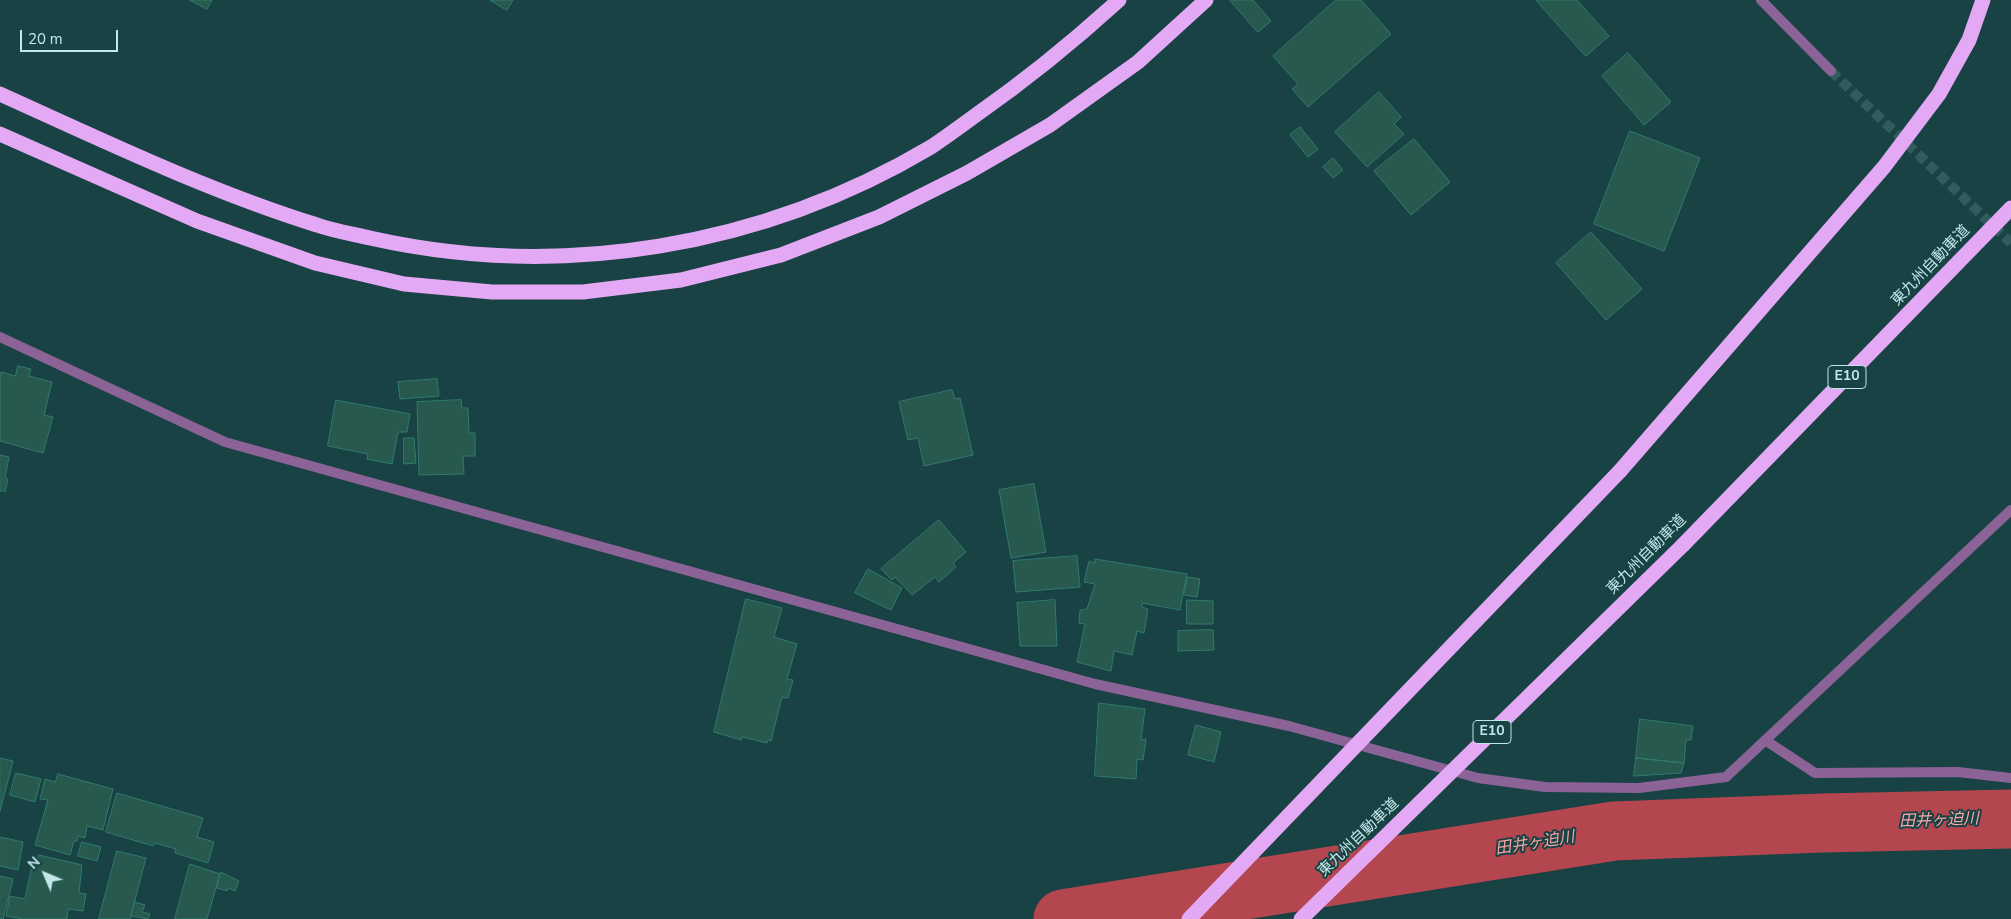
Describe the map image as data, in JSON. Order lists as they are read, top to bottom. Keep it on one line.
{"streets":{"highway":["東九州自動車道","E10"]},"water":["田井ヶ迫川"],"scale_bar":"20 m","north":"top left"}
